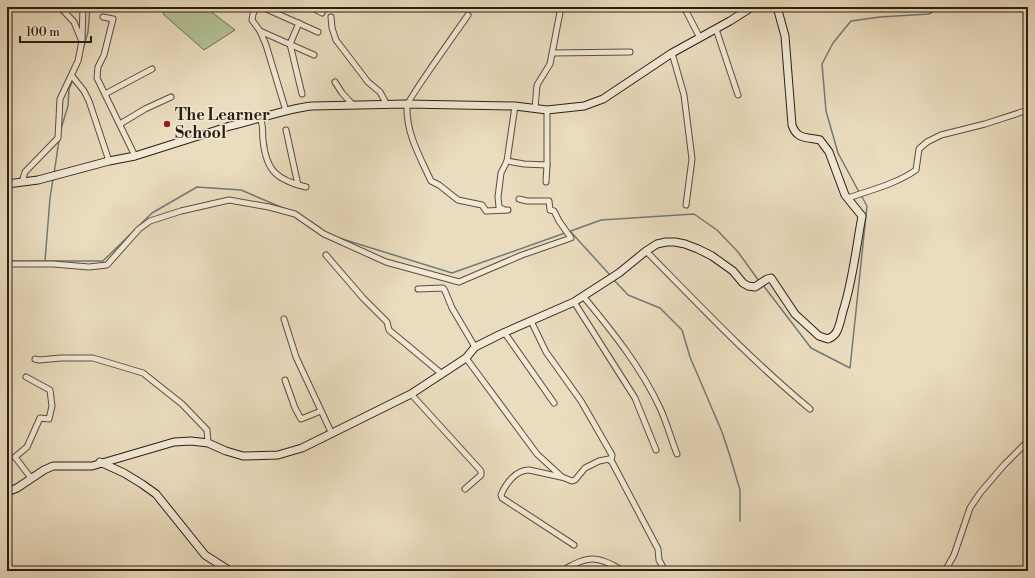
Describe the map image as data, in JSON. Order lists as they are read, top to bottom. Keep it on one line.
{"places":["The Learner School"],"scale_bar":"100 m"}
